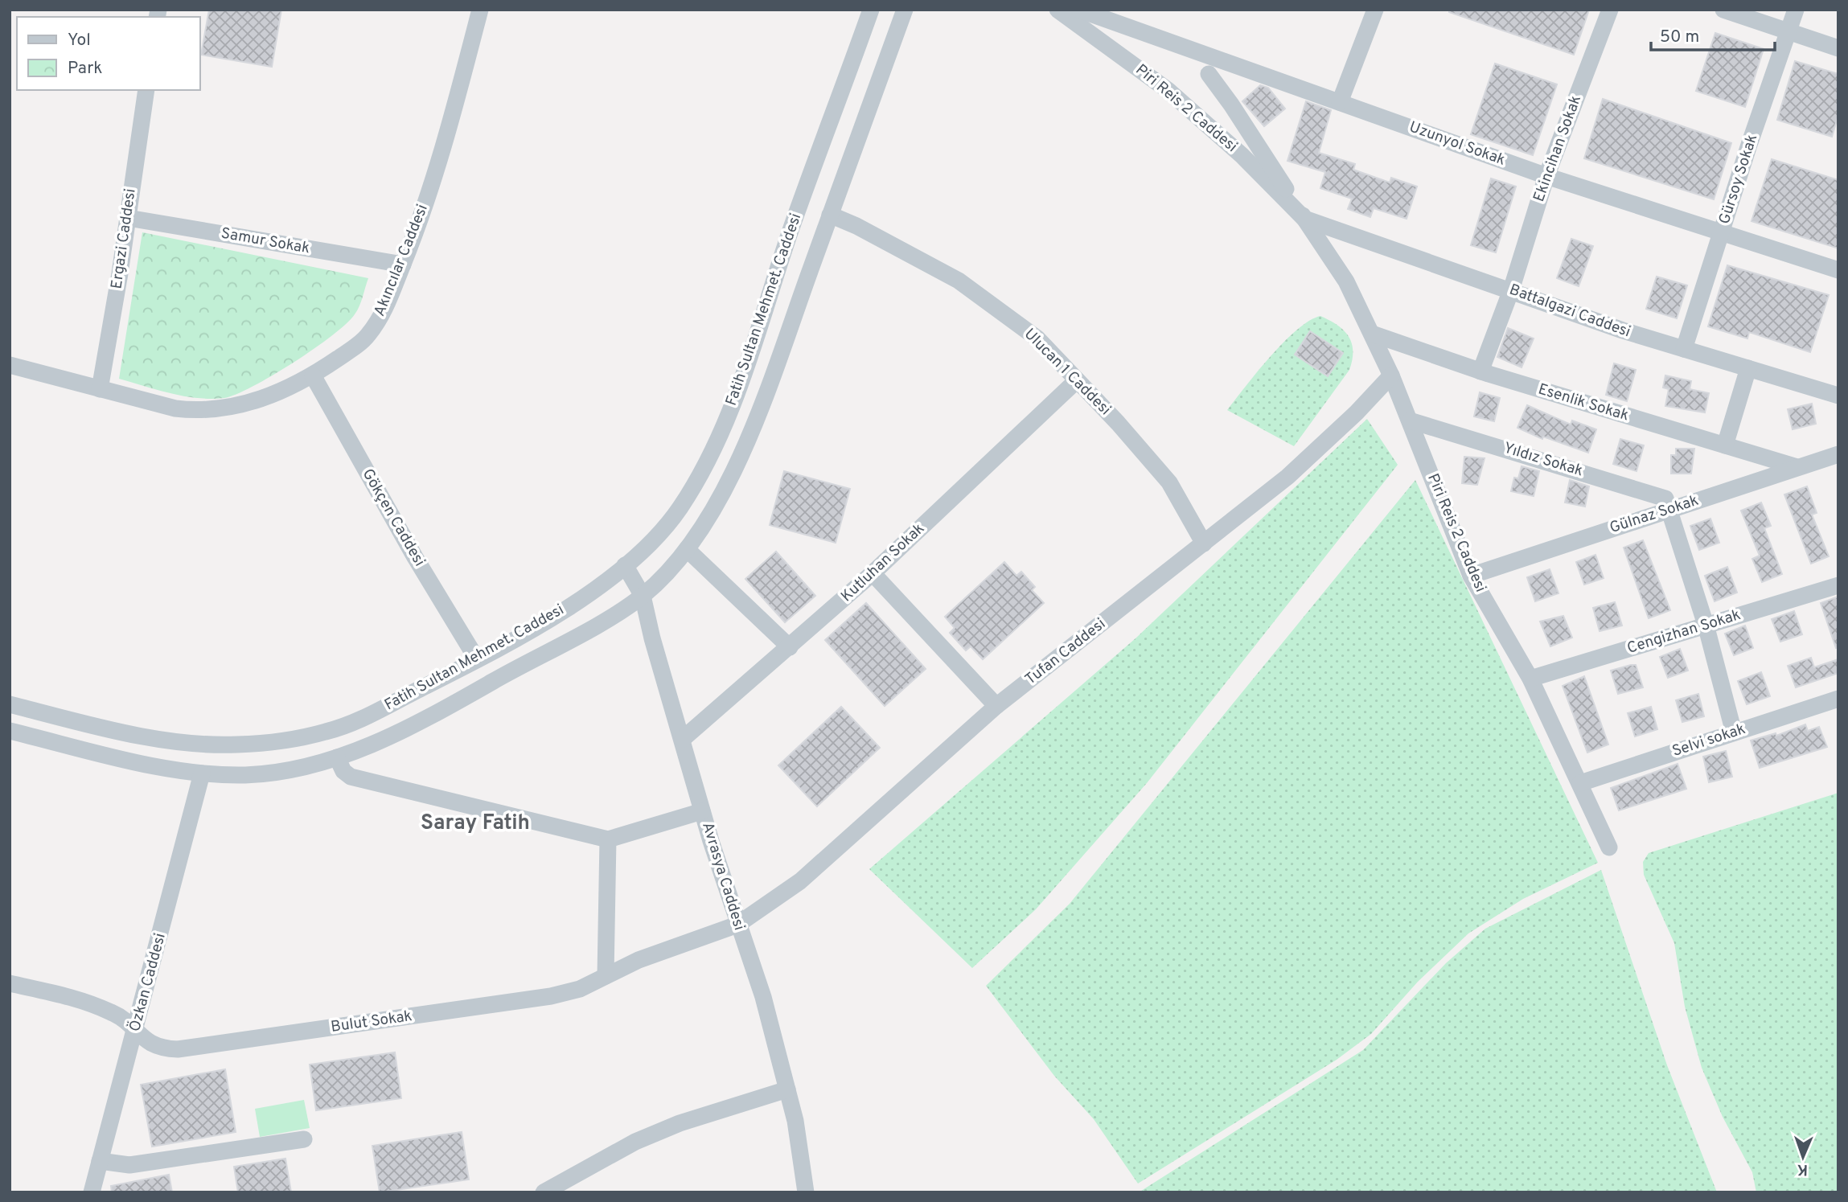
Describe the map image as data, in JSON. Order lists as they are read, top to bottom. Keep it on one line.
{"streets":{"street":["Piri Reis 2 Caddesi","Uzunyol Sokak","Ekincihan Sokak","Gürsoy Sokak","Ergazi Caddesi","Samur Sokak","Akıncılar Caddesi","Fatih Sultan Mehmet. Caddesi","Battalgazi Caddesi","Ulucan 1 Caddesi","Esenlik Sokak","Yıldız Sokak","Gülnaz Sokak","Gökçen Caddesi","Kutluhan Sokak","Cengizhan Sokak","Tufan Caddesi","Selvi sokak","Avrasya Caddesi","Özkan Caddesi","Bulut Sokak"]},"crossings":[["Piri Reis 2 Caddesi","Battalgazi Caddesi"],["Piri Reis 2 Caddesi","Esenlik Sokak"],["Piri Reis 2 Caddesi","Yıldız Sokak"],["Piri Reis 2 Caddesi","Gülnaz Sokak"],["Piri Reis 2 Caddesi","Cengizhan Sokak"],["Piri Reis 2 Caddesi","Tufan Caddesi"],["Piri Reis 2 Caddesi","Selvi sokak"],["Uzunyol Sokak","Ekincihan Sokak"],["Uzunyol Sokak","Gürsoy Sokak"],["Ekincihan Sokak","Battalgazi Caddesi"],["Ekincihan Sokak","Esenlik Sokak"],["Gürsoy Sokak","Battalgazi Caddesi"],["Ergazi Caddesi","Samur Sokak"],["Ergazi Caddesi","Akıncılar Caddesi"],["Samur Sokak","Akıncılar Caddesi"],["Akıncılar Caddesi","Gökçen Caddesi"],["Fatih Sultan Mehmet. Caddesi","Ulucan 1 Caddesi"],["Fatih Sultan Mehmet. Caddesi","Gökçen Caddesi"],["Fatih Sultan Mehmet. Caddesi","Avrasya Caddesi"],["Fatih Sultan Mehmet. Caddesi","Özkan Caddesi"],["Ulucan 1 Caddesi","Kutluhan Sokak"],["Ulucan 1 Caddesi","Tufan Caddesi"],["Esenlik Sokak","Gülnaz Sokak"],["Yıldız Sokak","Gülnaz Sokak"],["Kutluhan Sokak","Avrasya Caddesi"],["Tufan Caddesi","Avrasya Caddesi"],["Tufan Caddesi","Bulut Sokak"],["Avrasya Caddesi","Bulut Sokak"],["Özkan Caddesi","Bulut Sokak"]],"districts":["Saray Fatih"],"legend":["Yol","Park"],"scale_bar":"50 m","north":"bottom"}
